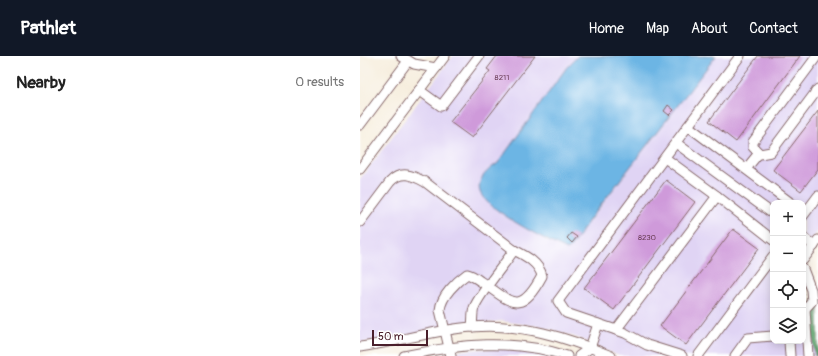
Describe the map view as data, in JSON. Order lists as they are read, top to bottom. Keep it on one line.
{"house_numbers":["8211","8230"],"scale_bar":"50 m","page":{"header":"Pathlet","nav":["Home","Map","About","Contact"],"heading":["Nearby","0 results"],"map_buttons":["+","−"],"scale":"50 m"}}
